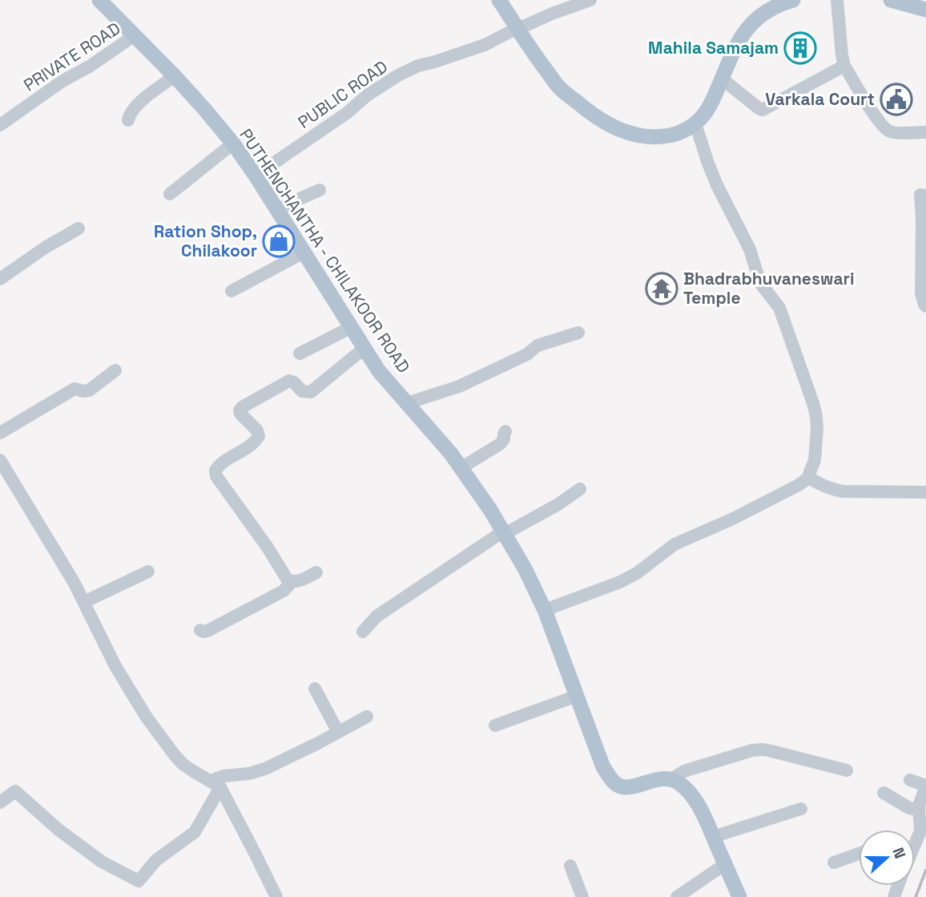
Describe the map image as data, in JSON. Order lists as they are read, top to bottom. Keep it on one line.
{"streets":{"main road":["PUTHENCHANTHA - CHILAKOOR ROAD"],"street":["PRIVATE ROAD","PUBLIC ROAD"]},"crossings":[["PRIVATE ROAD","PUTHENCHANTHA - CHILAKOOR ROAD"],["PUBLIC ROAD","PUTHENCHANTHA - CHILAKOOR ROAD"]],"places":{"building":["Mahila Samajam"],"public building":["Varkala Court"],"shop":["Ration Shop, Chilakoor"],"temple":["Bhadrabhuvaneswari Temple"]},"north":"right"}
